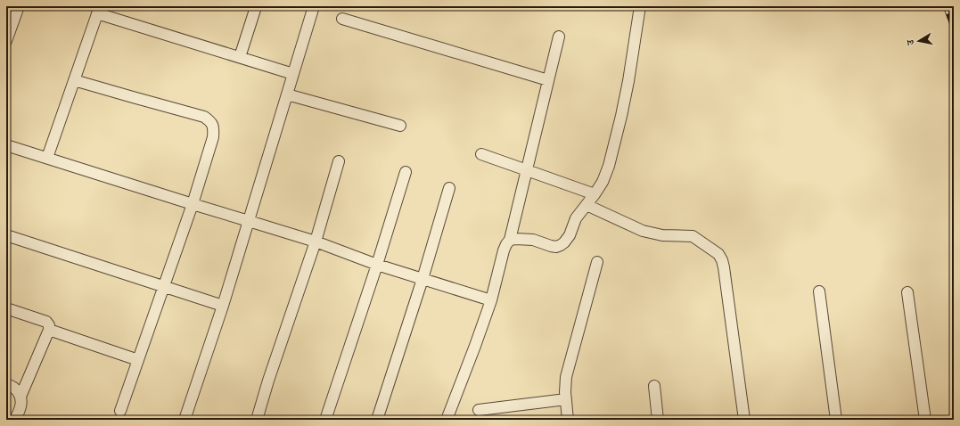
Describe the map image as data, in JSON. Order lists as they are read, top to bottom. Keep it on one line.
{"north":"left"}
